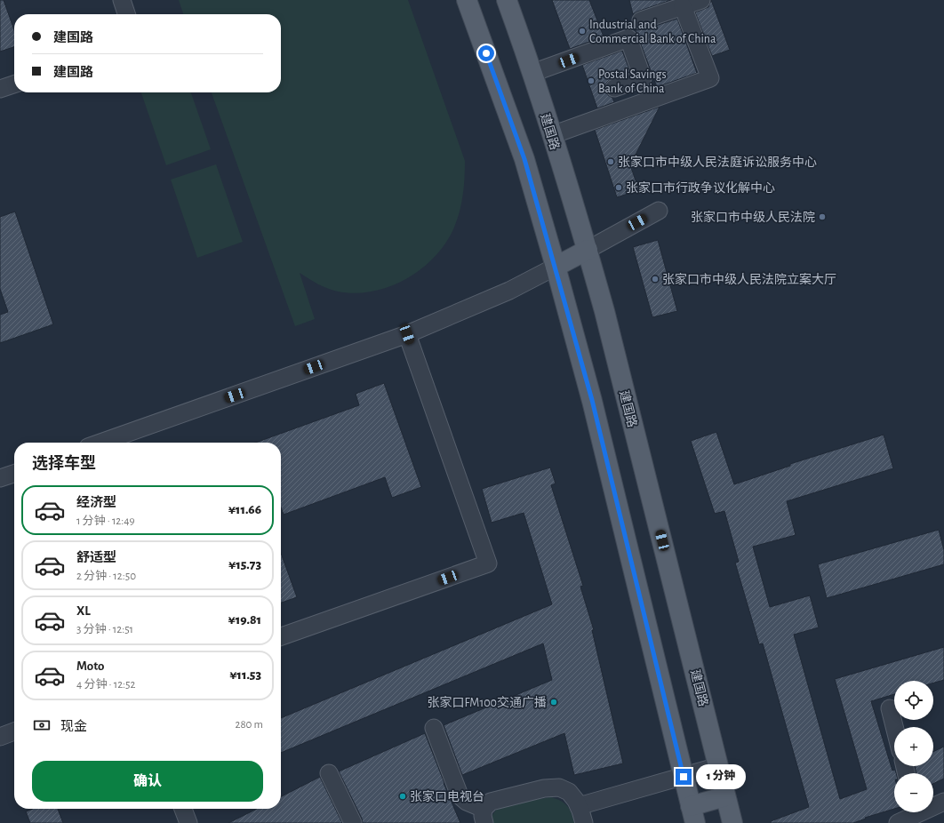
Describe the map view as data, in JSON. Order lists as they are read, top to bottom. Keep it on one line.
{"streets":{"main road":["建国路"]},"places":["Industrial and Commercial Bank of China","Postal Savings Bank of China","张家口市中级人民法庭诉讼服务中心","张家口市行政争议化解中心","张家口市中级人民法院","张家口市中级人民法院立案大厅","张家口FM100交通广播","张家口电视台"],"page":{"banner":["建国路","建国路"],"heading":"选择车型","list":[{"name":"经济型","note":"1 分钟 · 12:49","value":"¥11.66"},{"name":"舒适型","note":"2 分钟 · 12:50","value":"¥15.73"},{"name":"XL","note":"3 分钟 · 12:51","value":"¥19.81"},{"name":"Moto","note":"4 分钟 · 12:52","value":"¥11.53"}],"map_buttons":["+","−"],"pay":["现金","280 m"],"buttons":"确认","bubble":"1 分钟"}}
